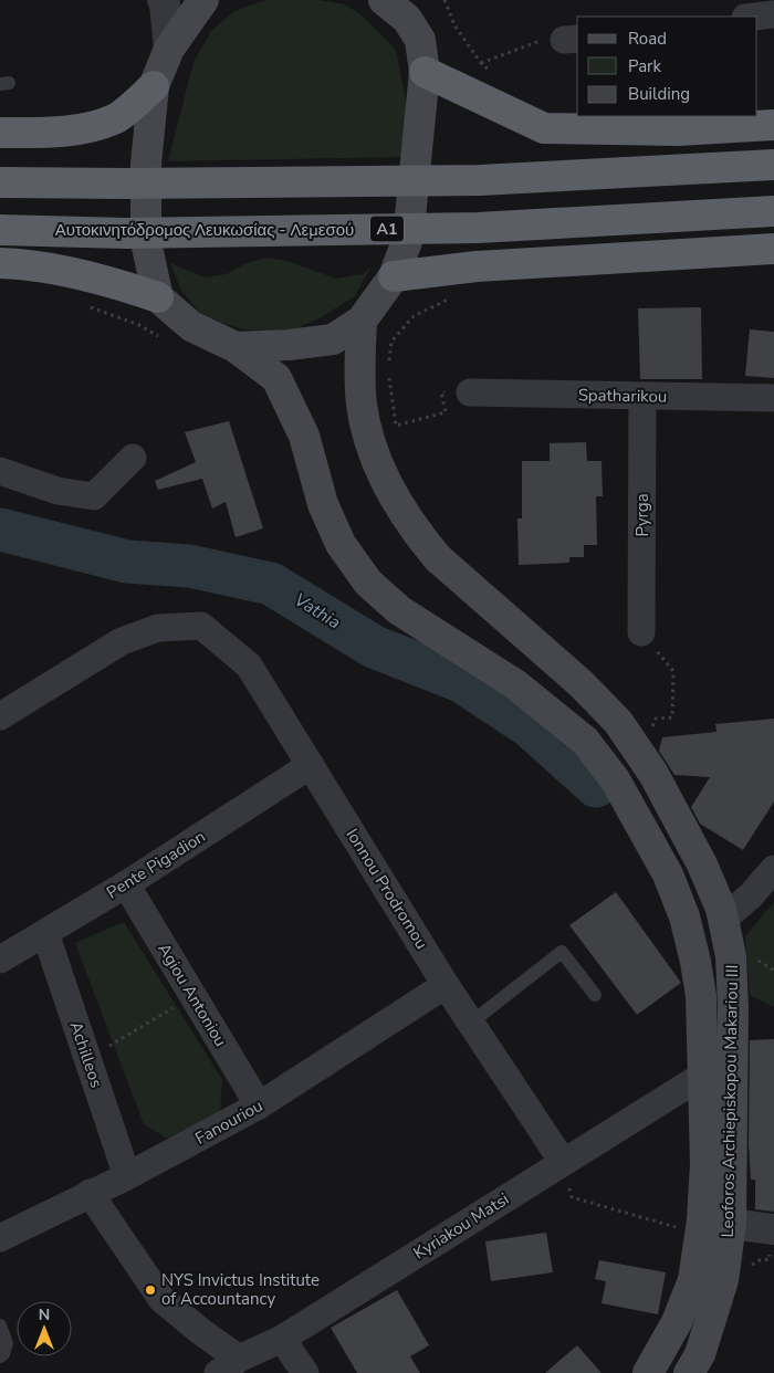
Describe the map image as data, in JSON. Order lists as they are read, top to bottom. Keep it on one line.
{"streets":{"highway":["A1","Αυτοκινητόδρομος Λευκωσίας - Λεμεσού"],"main road":["Leoforos Archiepiskopou Makariou III"],"street":["Spatharikou","Pyrga","Pente Pigadion","Ionnou Prodromou","Agiou Antoniou","Achilleos","Fanouriou","Kyriakou Matsi"]},"crossings":[["Spatharikou","Pyrga"],["Pente Pigadion","Ionnou Prodromou"],["Pente Pigadion","Agiou Antoniou"],["Pente Pigadion","Achilleos"],["Ionnou Prodromou","Fanouriou"],["Ionnou Prodromou","Kyriakou Matsi"],["Agiou Antoniou","Fanouriou"],["Achilleos","Fanouriou"],["Leoforos Archiepiskopou Makariou III","Kyriakou Matsi"]],"water":["Vathia"],"places":["NYS Invictus Institute of Accountancy"],"legend":["Road","Park","Building"],"north":"top"}
